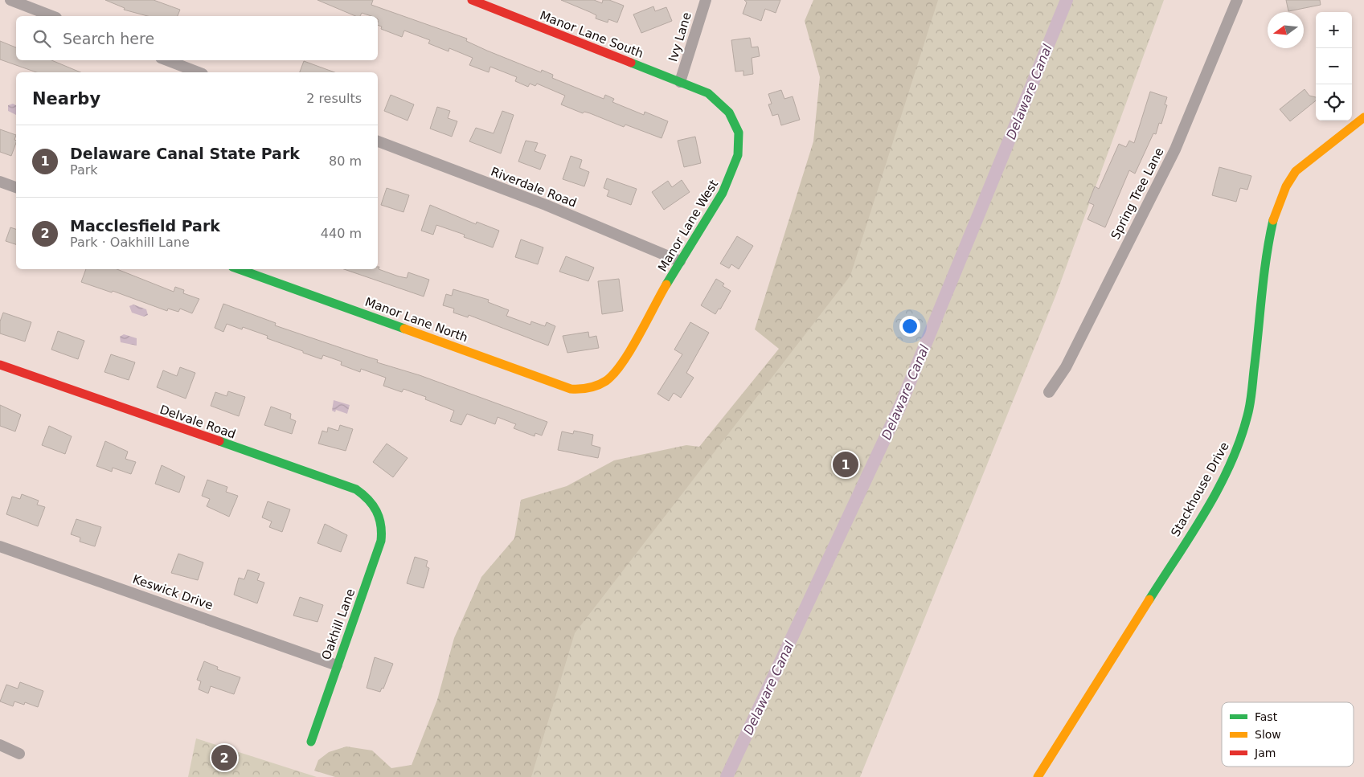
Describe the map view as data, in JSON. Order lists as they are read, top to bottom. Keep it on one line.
{"streets":{"street":["Manor Lane South","Ivy Lane","Riverdale Road","Spring Tree Lane","Manor Lane West","Manor Lane North","Delvale Road","Stackhouse Drive","Keswick Drive","Oakhill Lane"]},"crossings":[["Manor Lane South","Ivy Lane"],["Manor Lane South","Manor Lane West"],["Ivy Lane","Manor Lane West"],["Riverdale Road","Manor Lane West"],["Manor Lane West","Manor Lane North"],["Delvale Road","Oakhill Lane"],["Keswick Drive","Oakhill Lane"]],"water":["Delaware Canal"],"legend":["Fast","Slow","Jam"],"north":"left","page":{"map_buttons":["+","−"],"search":"Search here","heading":["Nearby","2 results"],"list":[{"mark":"1","name":"Delaware Canal State Park","note":"Park","value":"80 m"},{"mark":"2","name":"Macclesfield Park","note":"Park · Oakhill Lane","value":"440 m"}],"pins":["1","2"]}}
